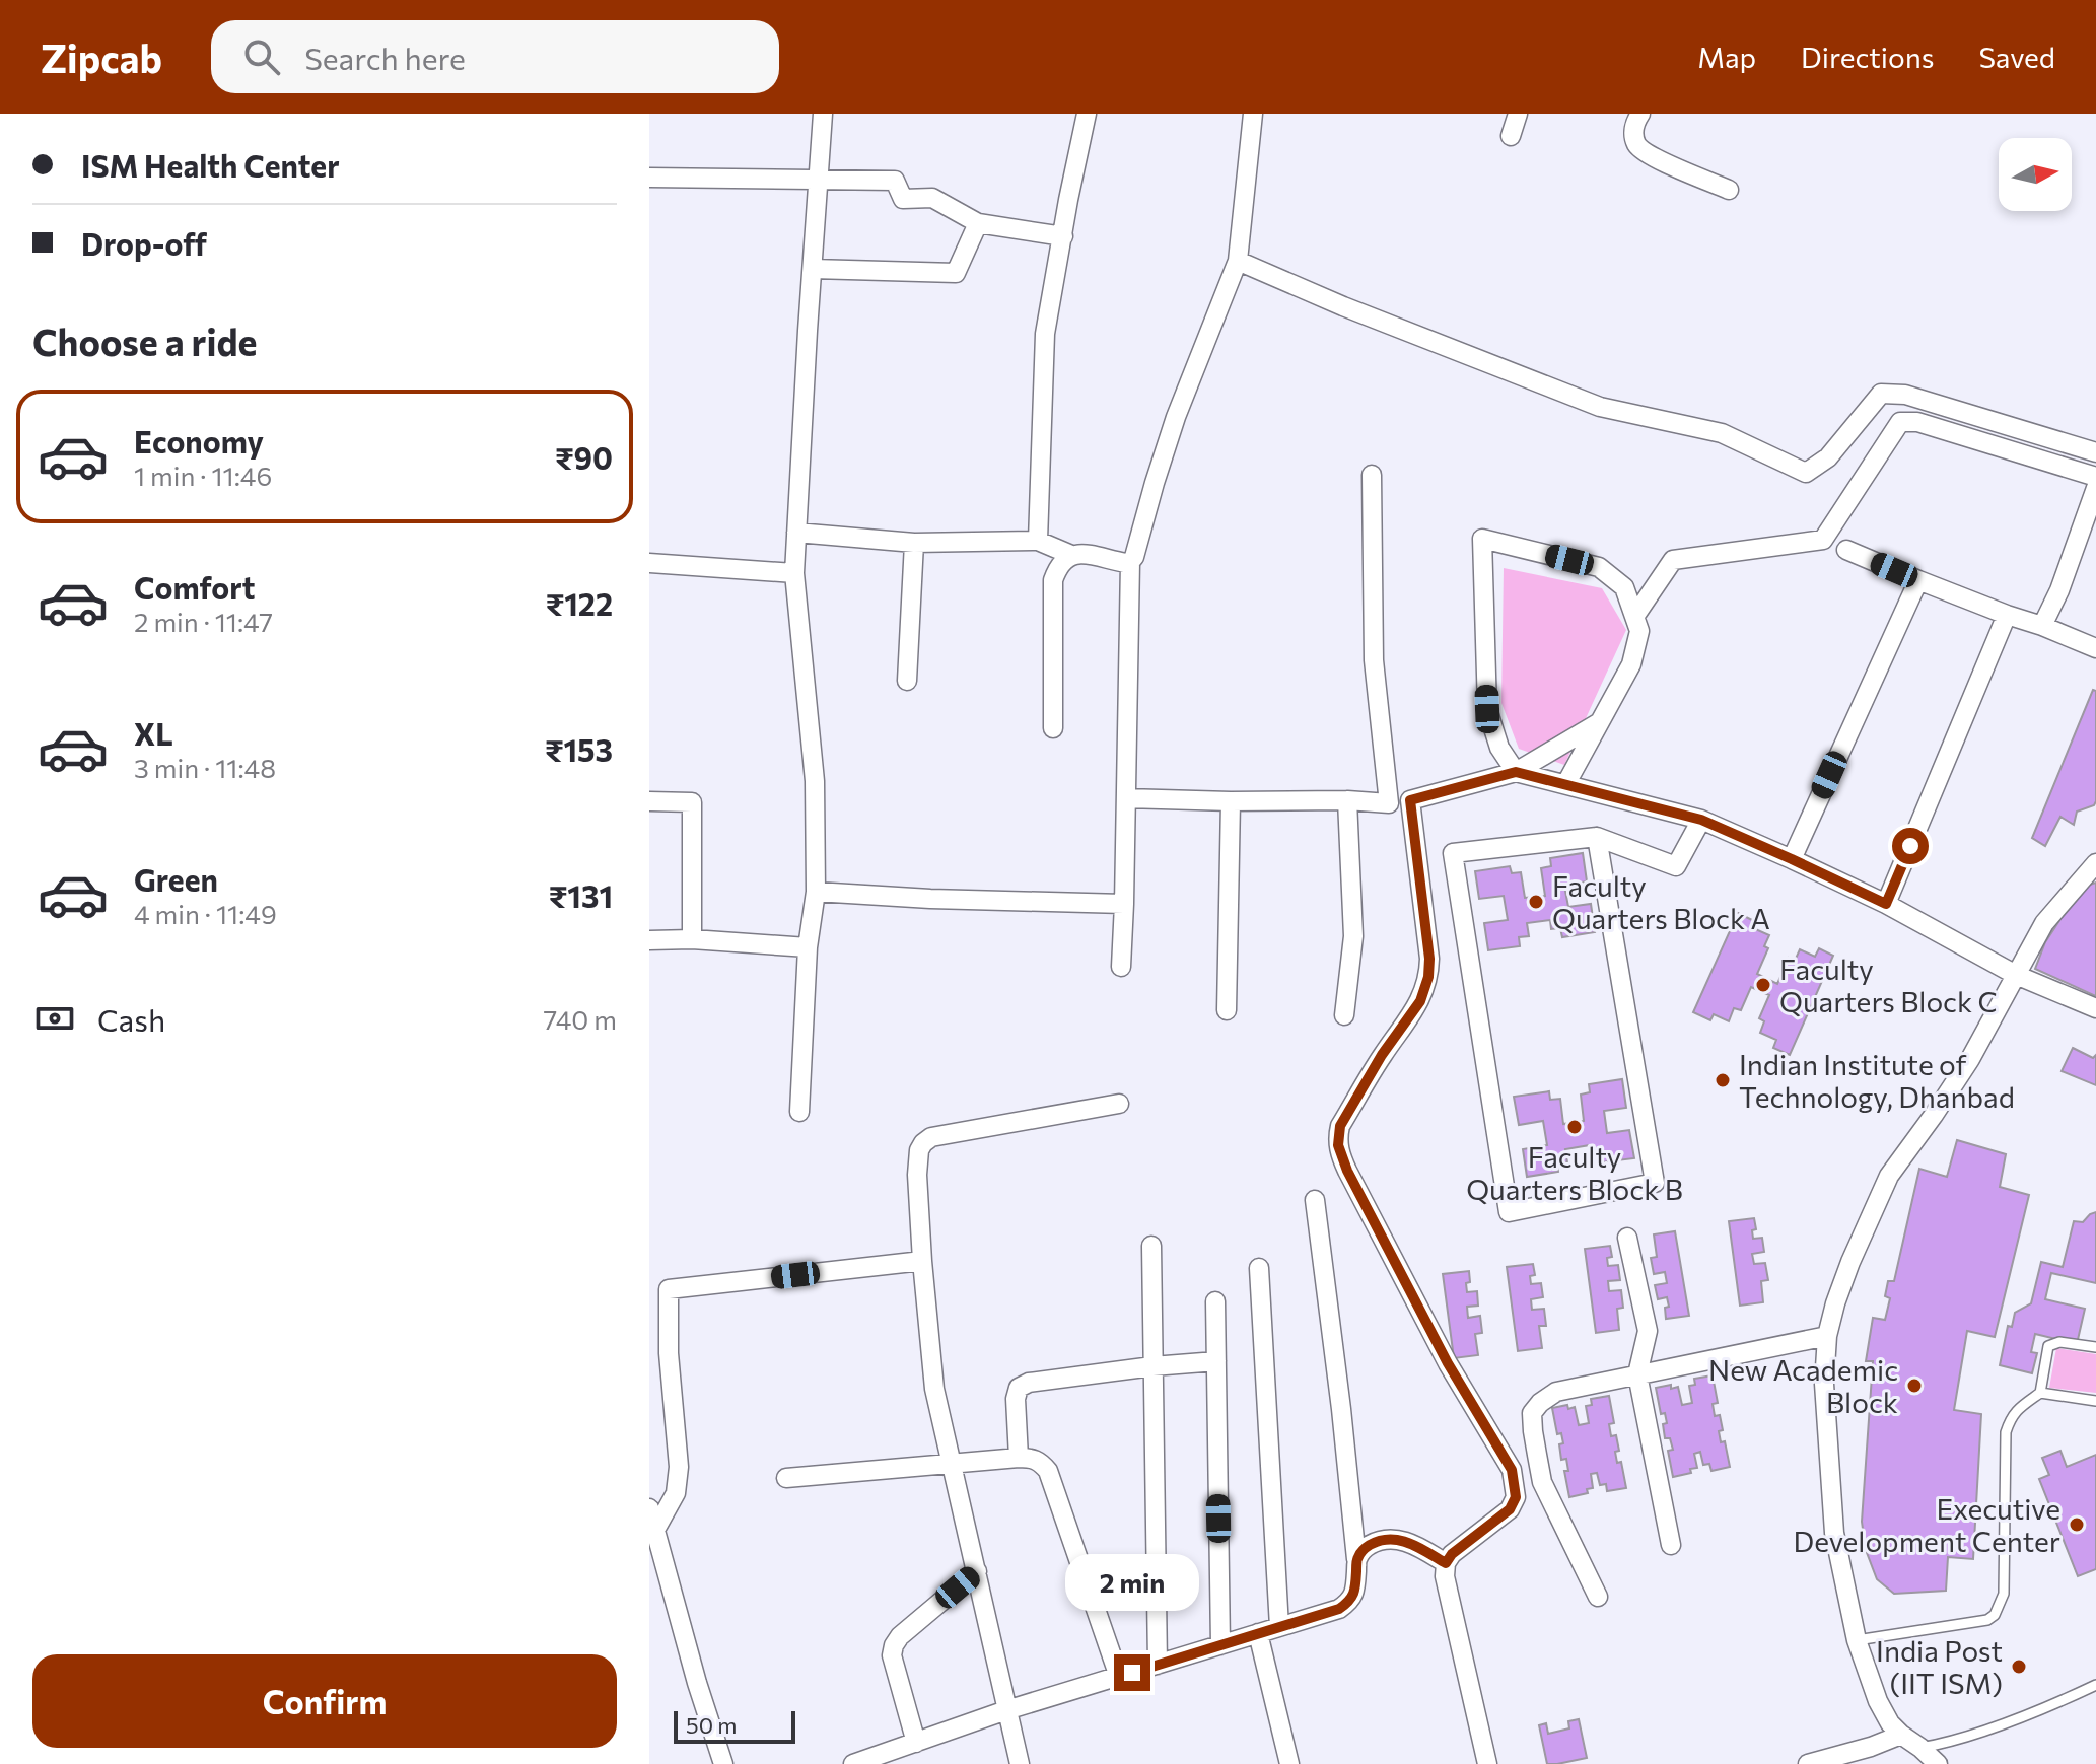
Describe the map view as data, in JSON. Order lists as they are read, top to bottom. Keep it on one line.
{"places":["Faculty Quarters Block A","Faculty Quarters Block C","Indian Institute of Technology, Dhanbad","Faculty Quarters Block B","New Academic Block","Executive Development Center","India Post (IIT ISM)"],"scale_bar":"50 m","north":"right","page":{"header":"Zipcab","search":"Search here","nav":["Map","Directions","Saved"],"banner":["ISM Health Center","Drop-off"],"heading":"Choose a ride","list":[{"name":"Economy","note":"1 min · 11:46","value":"₹90"},{"name":"Comfort","note":"2 min · 11:47","value":"₹122"},{"name":"XL","note":"3 min · 11:48","value":"₹153"},{"name":"Green","note":"4 min · 11:49","value":"₹131"}],"pay":["Cash","740 m"],"bubble":"2 min","buttons":"Confirm","scale":"50 m"}}
